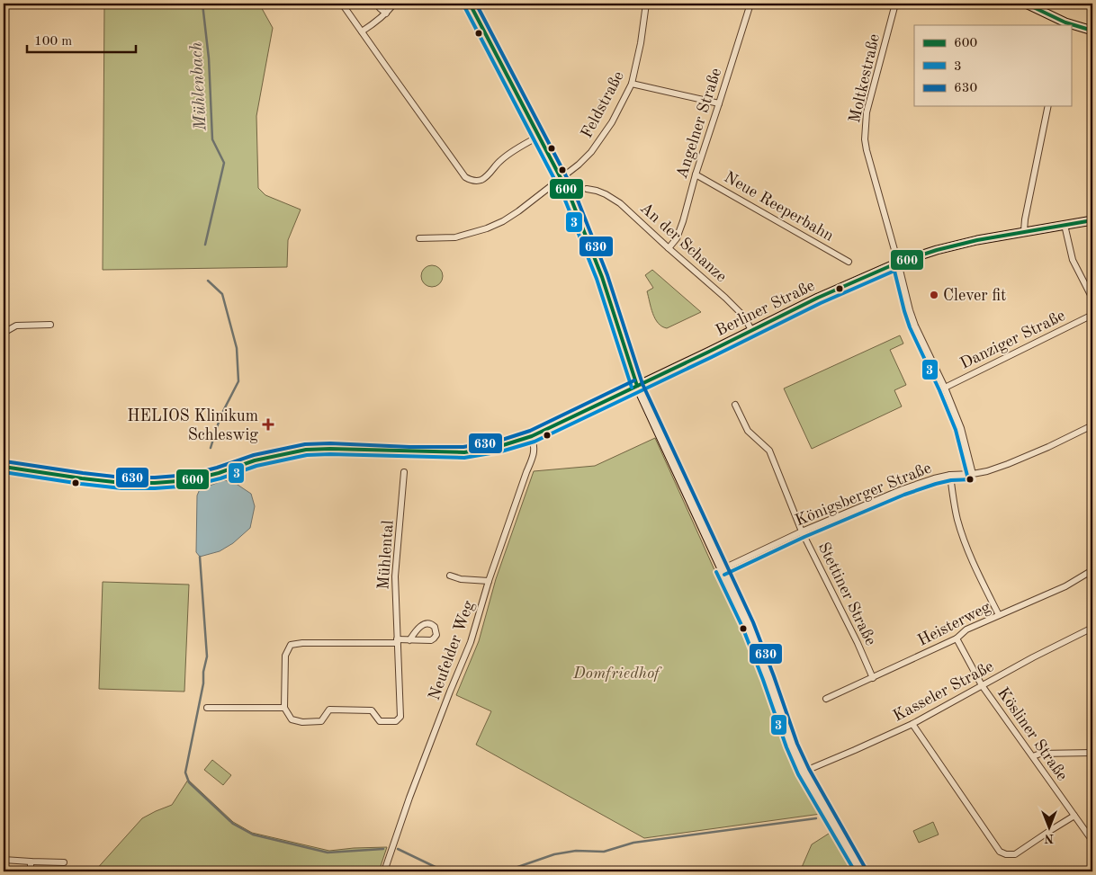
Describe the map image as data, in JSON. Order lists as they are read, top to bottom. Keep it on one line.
{"streets":{"street":["Moltkestraße","Feldstraße","Angelner Straße","Neue Reeperbahn","An der Schanze","Berliner Straße","Danziger Straße","Königsberger Straße","Mühlental","Stettiner Straße","Heisterweg","Neufelder Weg","Kasseler Straße","Kösliner Straße"]},"crossings":[["Moltkestraße","Berliner Straße"],["Moltkestraße","Danziger Straße"],["Moltkestraße","Königsberger Straße"],["Angelner Straße","Neue Reeperbahn"],["Angelner Straße","An der Schanze"],["An der Schanze","Berliner Straße"],["Berliner Straße","Neufelder Weg"],["Königsberger Straße","Stettiner Straße"],["Stettiner Straße","Heisterweg"],["Heisterweg","Kösliner Straße"],["Kasseler Straße","Kösliner Straße"]],"water":["Mühlenbach"],"parks":["Domfriedhof"],"places":{"other":["Clever fit"],"health":["HELIOS Klinikum Schleswig"]},"lines":["transit line 600","transit line 630","transit line 3"],"legend":["600","3","630"],"scale_bar":"100 m","north":"bottom"}
